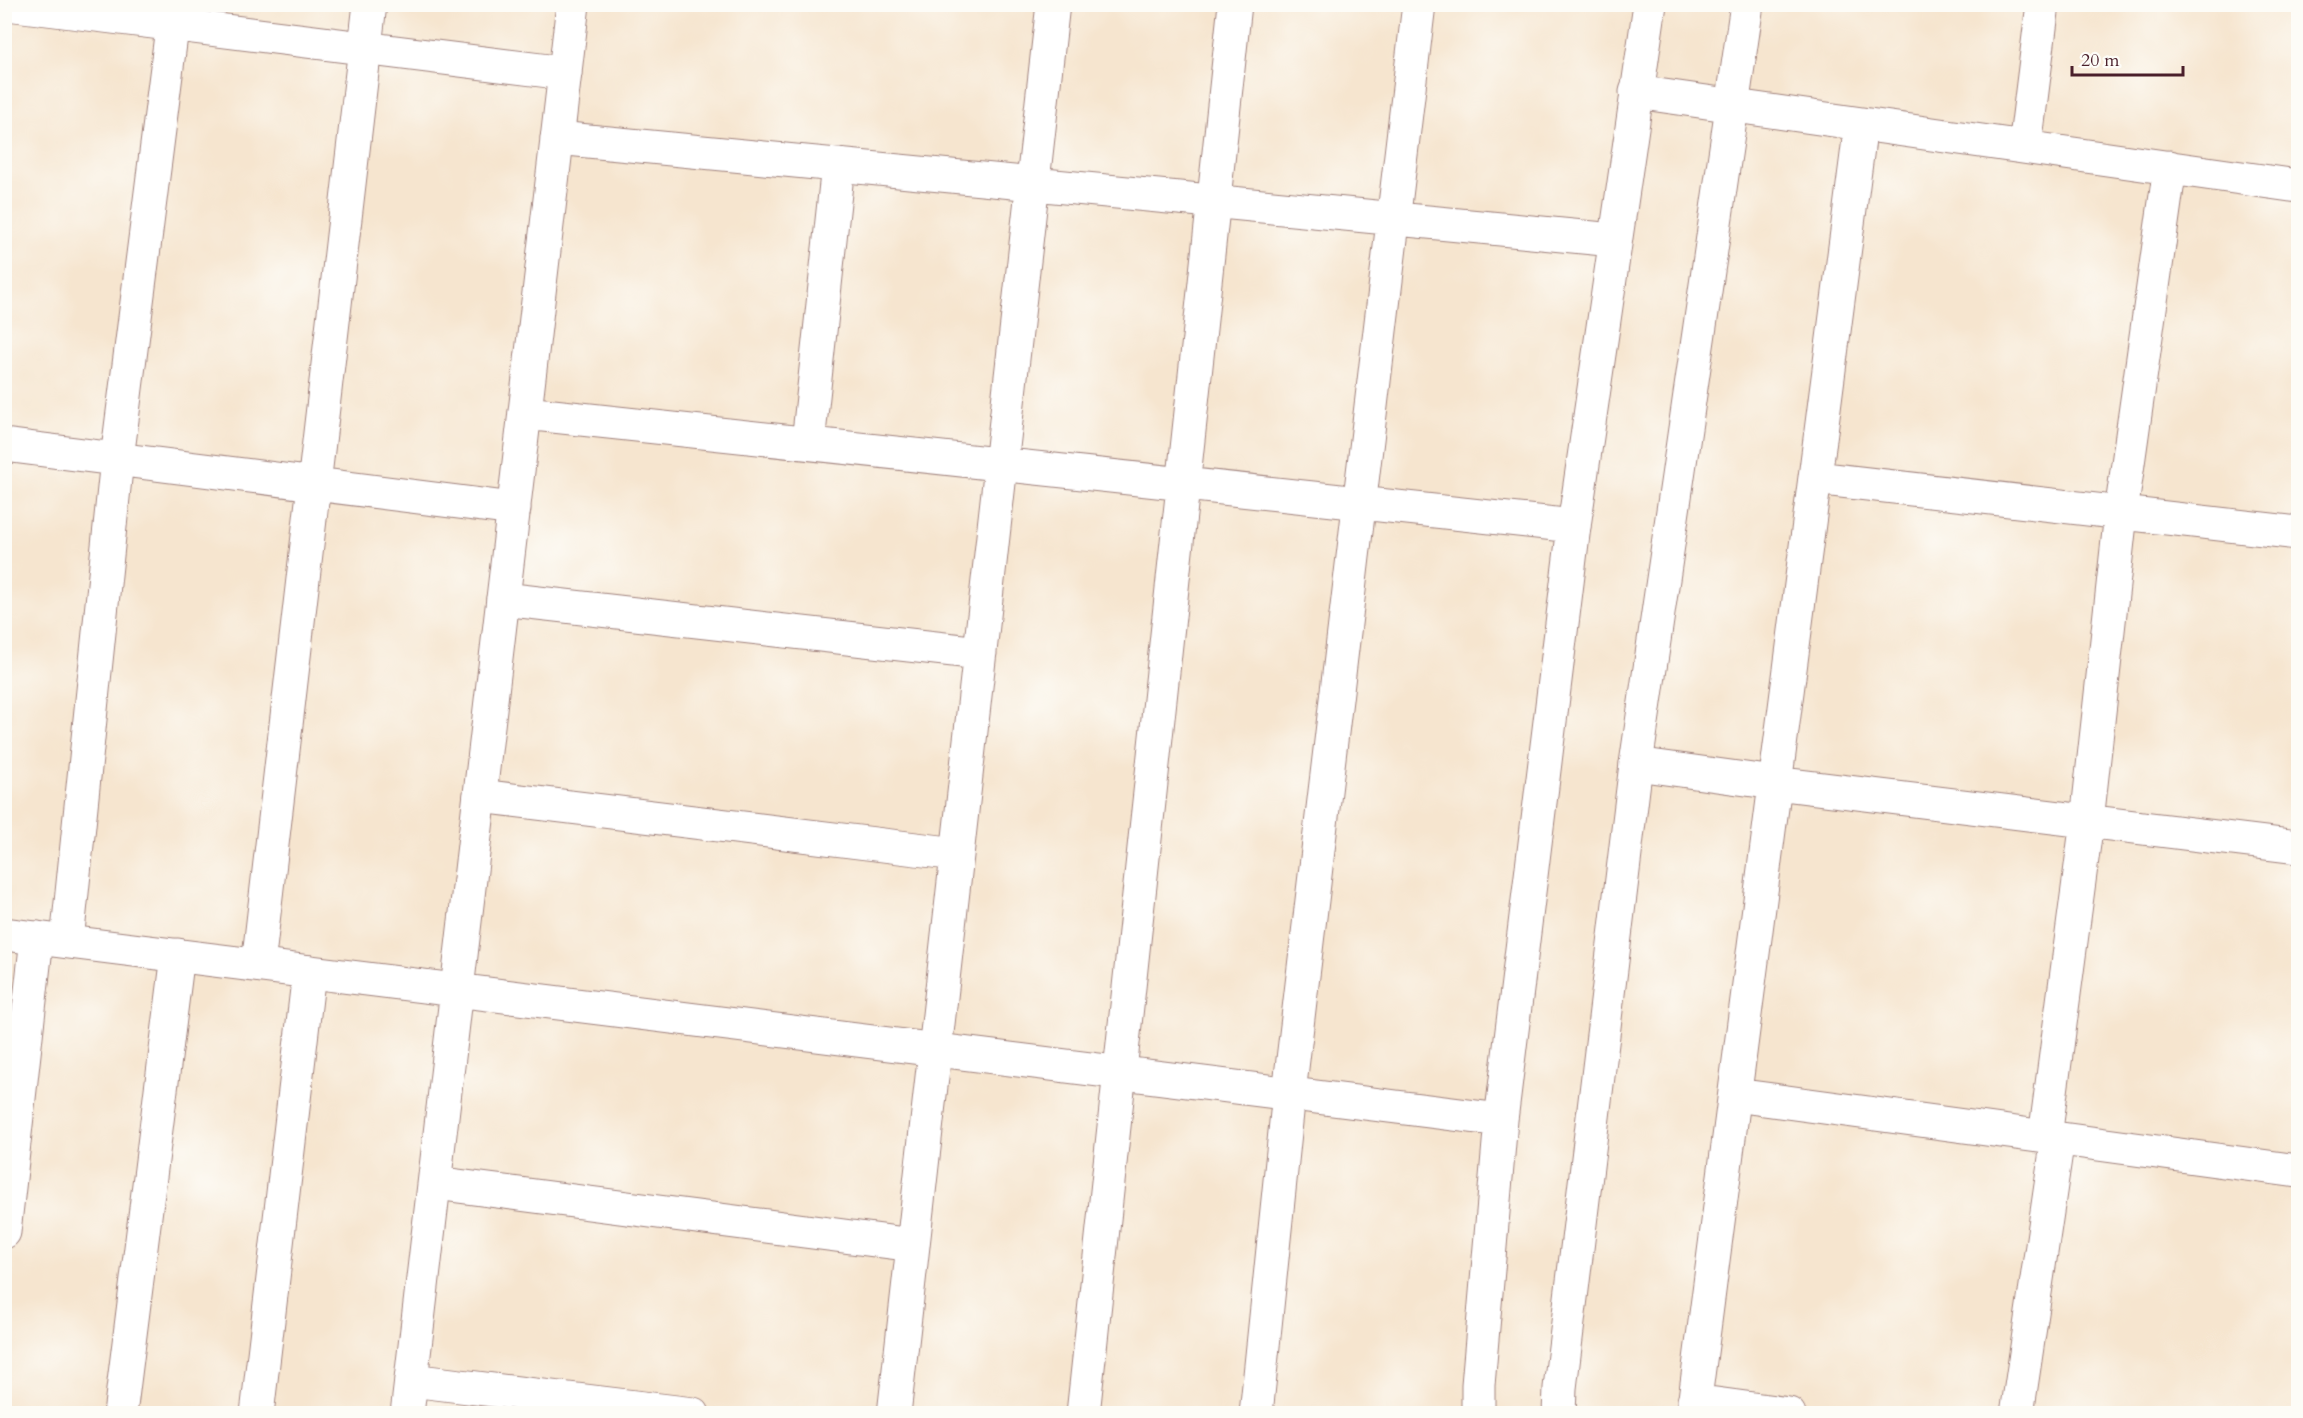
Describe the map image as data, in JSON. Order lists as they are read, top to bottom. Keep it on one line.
{"scale_bar":"20 m"}
